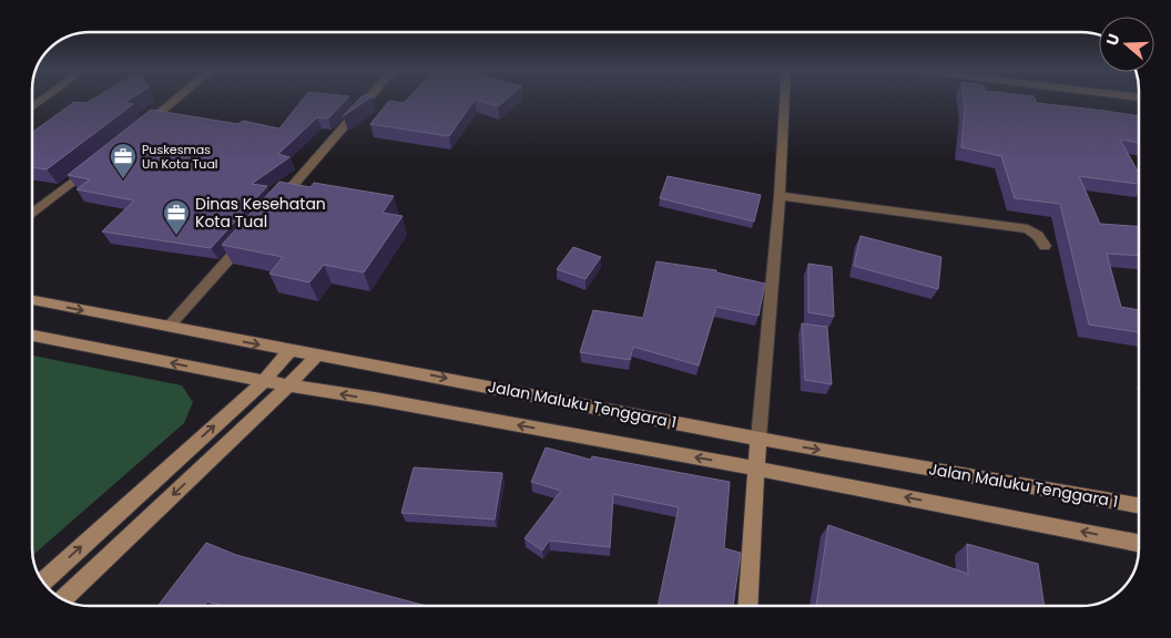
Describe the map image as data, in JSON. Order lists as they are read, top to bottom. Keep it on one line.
{"streets":{"main road":["Jalan Maluku Tenggara 1"]},"places":{"office":["Puskesmas Un Kota Tual","Dinas Kesehatan Kota Tual"]},"north":"left"}
